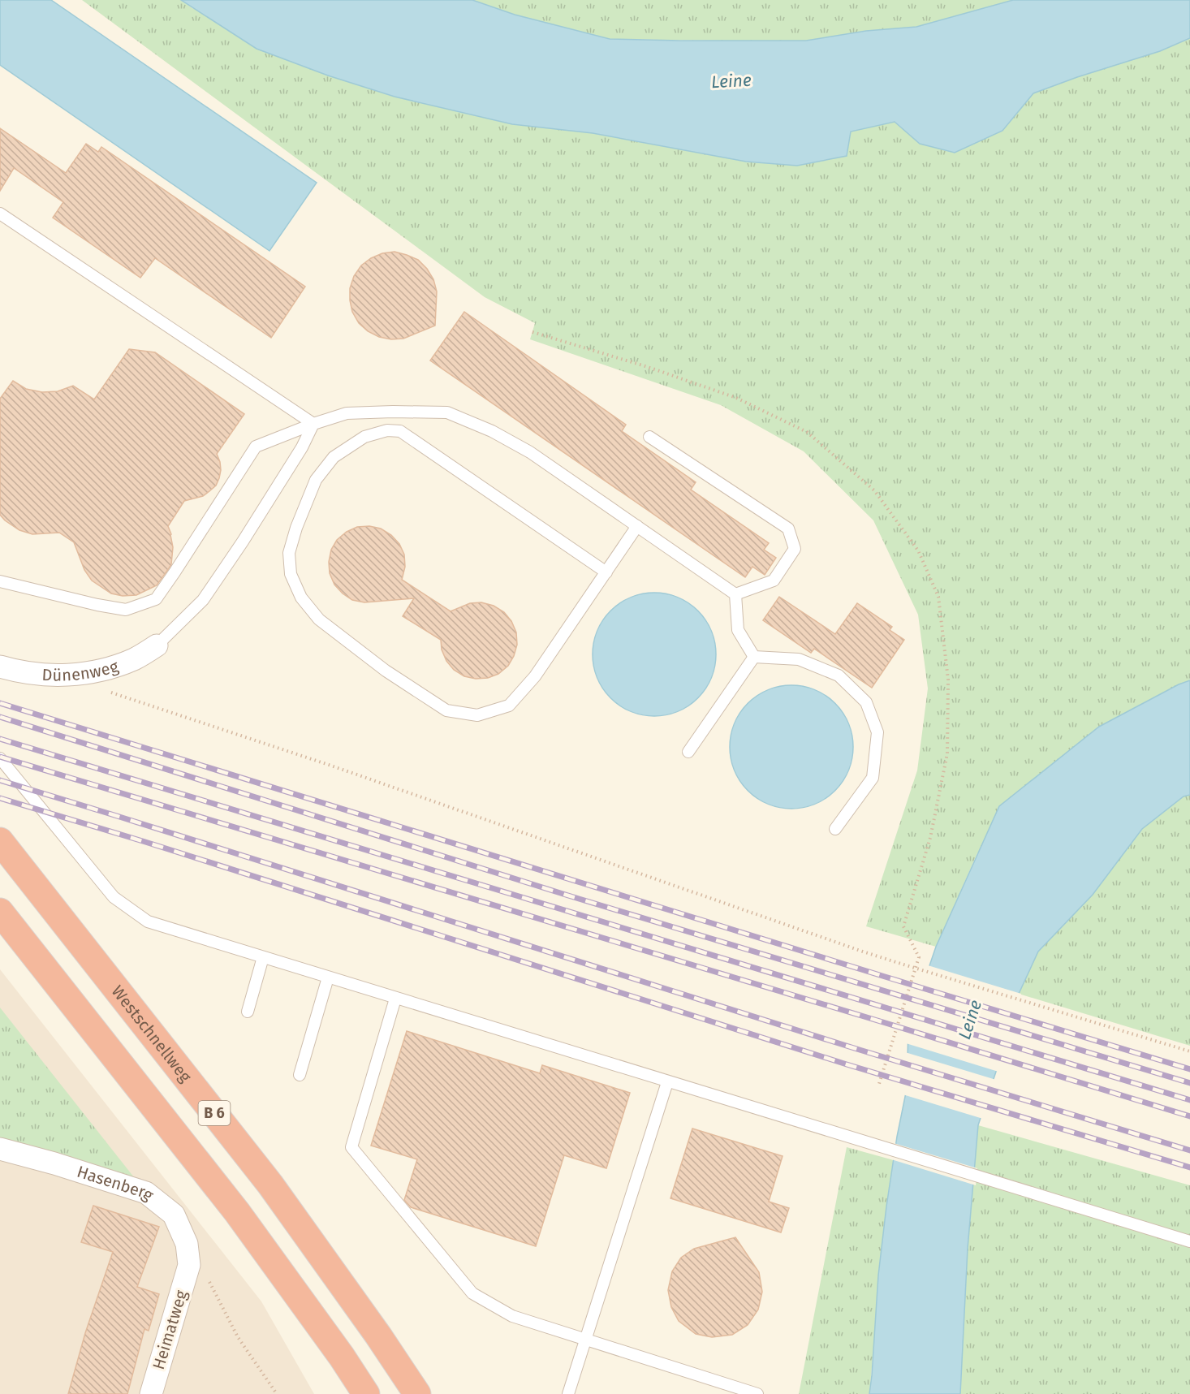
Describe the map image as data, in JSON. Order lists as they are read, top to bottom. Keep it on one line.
{"streets":{"highway":["Westschnellweg","B 6"],"street":["Dünenweg","Hasenberg","Heimatweg"]},"crossings":[["Hasenberg","Heimatweg"]],"water":["Leine"]}
